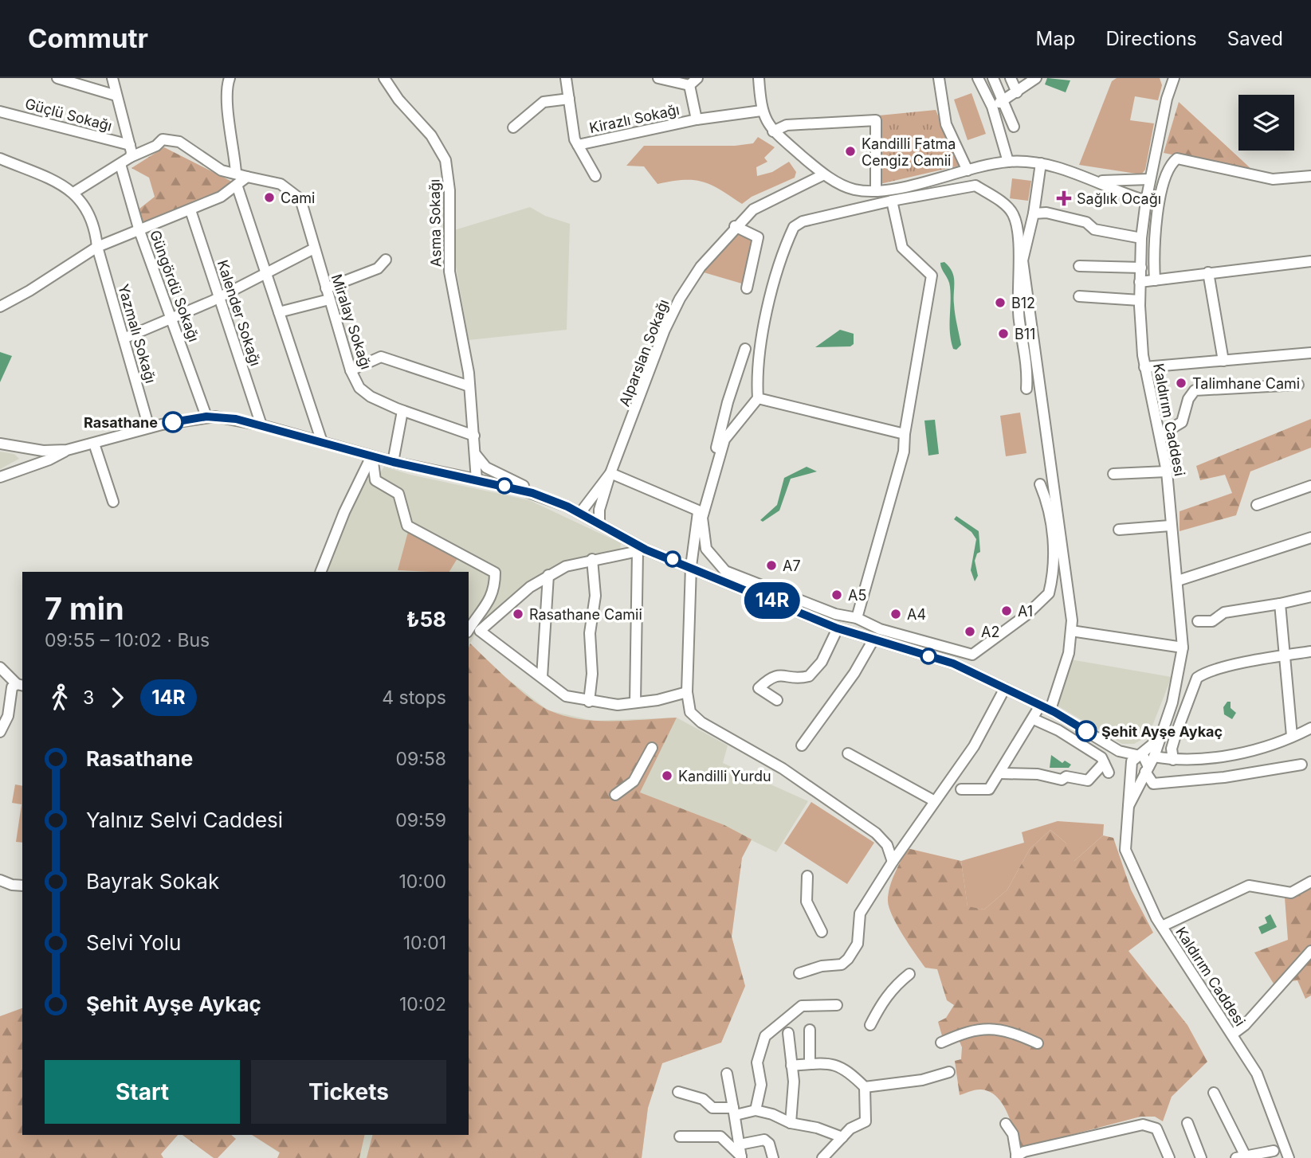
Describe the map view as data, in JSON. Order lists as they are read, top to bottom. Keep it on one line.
{"streets":{"street":["Güçlü Sokağı","Kirazlı Sokağı","Asma Sokağı","Güngördü Sokağı","Kalender Sokağı","Miralay Sokağı","Yazmalı Sokağı","Alparslan Sokağı","Kaldırım Caddesi"]},"crossings":[["Asma Sokağı","Miralay Sokağı"],["Güngördü Sokağı","Miralay Sokağı"],["Miralay Sokağı","Yazmalı Sokağı"]],"places":{"other":["Kandilli Fatma Cengiz Camii","Cami","B12","B11","Talimhane Cami","Rasathane","A7","A5","A1","Rasathane Camii","A4","A2","Şehit Ayşe Aykaç","Kandilli Yurdu"],"health":["Sağlık Ocağı"]},"lines":["bus line 14R"],"page":{"header":"Commutr","nav":["Map","Directions","Saved"],"on_map":"14R","heading":["7 min","09:55 – 10:02 · Bus","₺58"],"legs":["3","14R","4 stops"],"list":[{"name":"Rasathane","value":"09:58"},{"name":"Yalnız Selvi Caddesi","value":"09:59"},{"name":"Bayrak Sokak","value":"10:00"},{"name":"Selvi Yolu","value":"10:01"},{"name":"Şehit Ayşe Aykaç","value":"10:02"}],"buttons":["Start","Tickets"]}}
